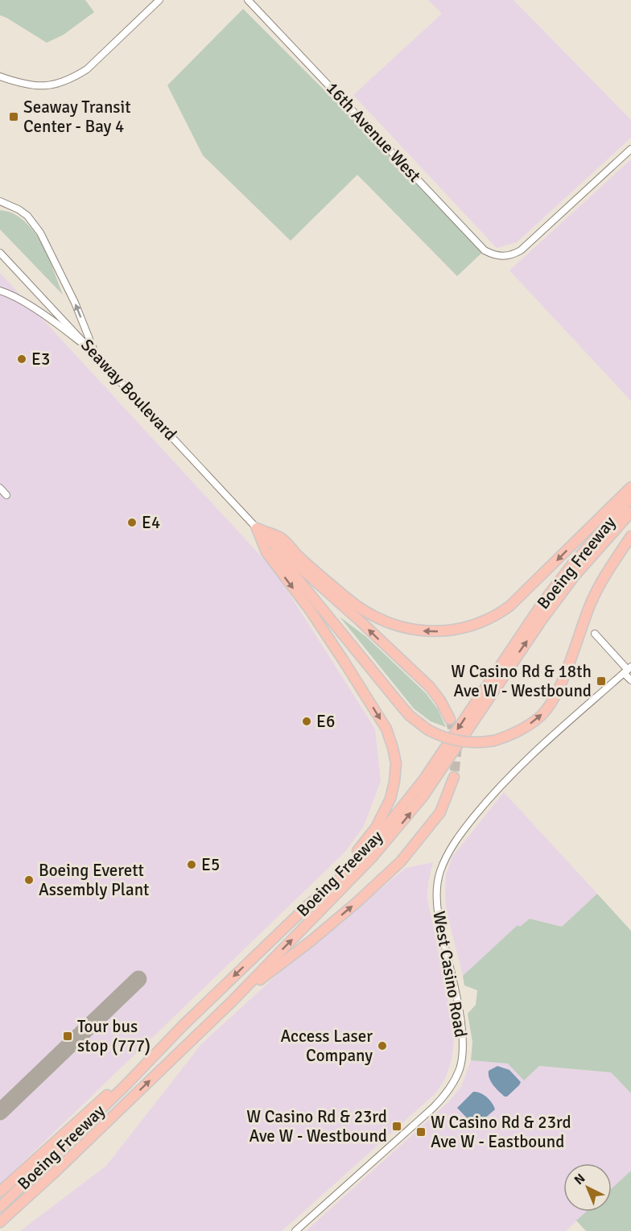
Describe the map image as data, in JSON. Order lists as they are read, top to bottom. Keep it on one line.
{"streets":{"highway":["Boeing Freeway"],"street":["16th Avenue West","Seaway Boulevard","West Casino Road"]},"places":{"transit":["Seaway Transit Center - Bay 4","W Casino Rd & 18th Ave W - Westbound","Tour bus stop (777)","W Casino Rd & 23rd Ave W - Westbound","W Casino Rd & 23rd Ave W - Eastbound"],"other":["E3","E4","E6","E5","Boeing Everett Assembly Plant","Access Laser Company"]},"north":"top left"}
